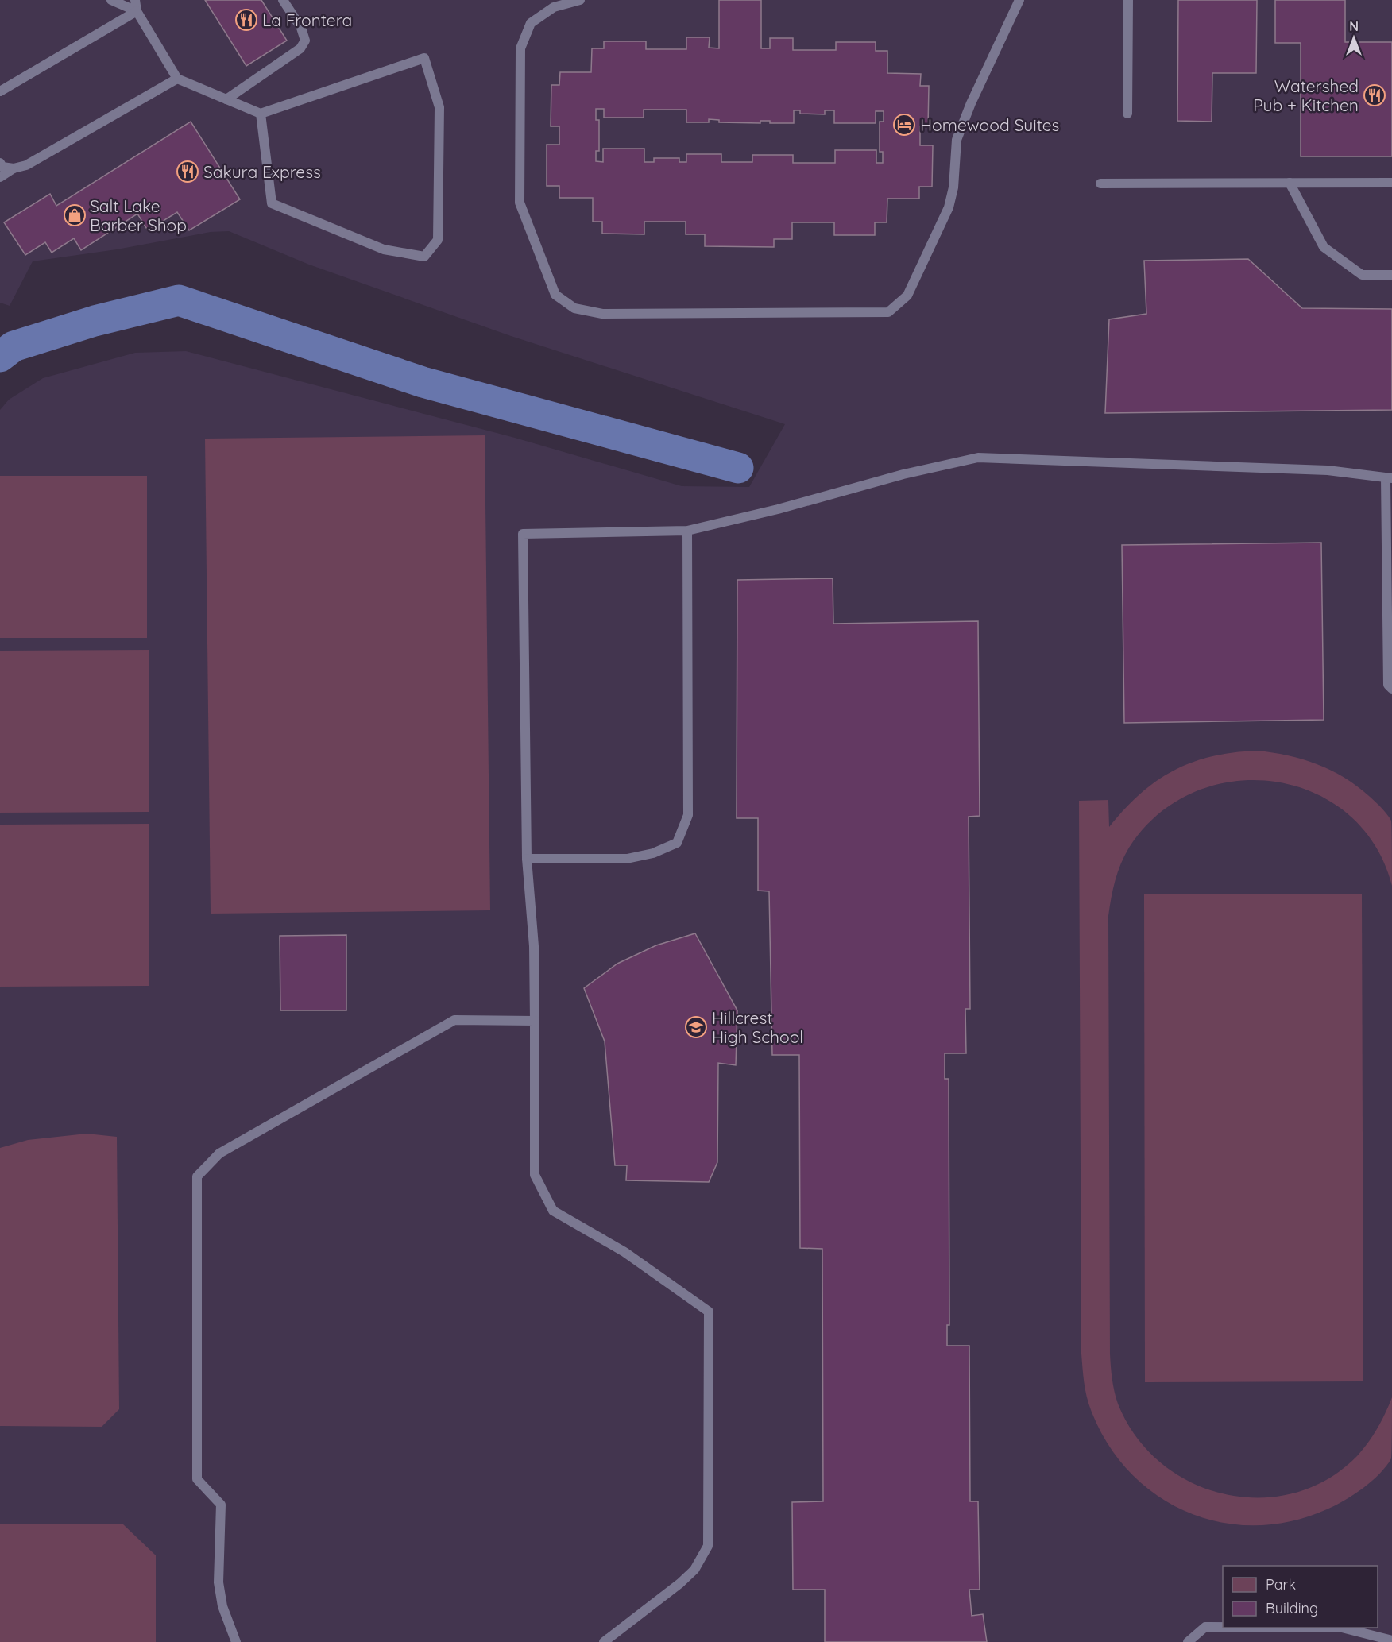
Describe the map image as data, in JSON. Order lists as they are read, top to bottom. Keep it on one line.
{"places":{"restaurant":["La Frontera","Watershed Pub + Kitchen","Sakura Express"],"hotel":["Homewood Suites"],"shop":["Salt Lake Barber Shop"],"school or university":["Hillcrest High School"]},"legend":["Park","Building"],"north":"top"}
